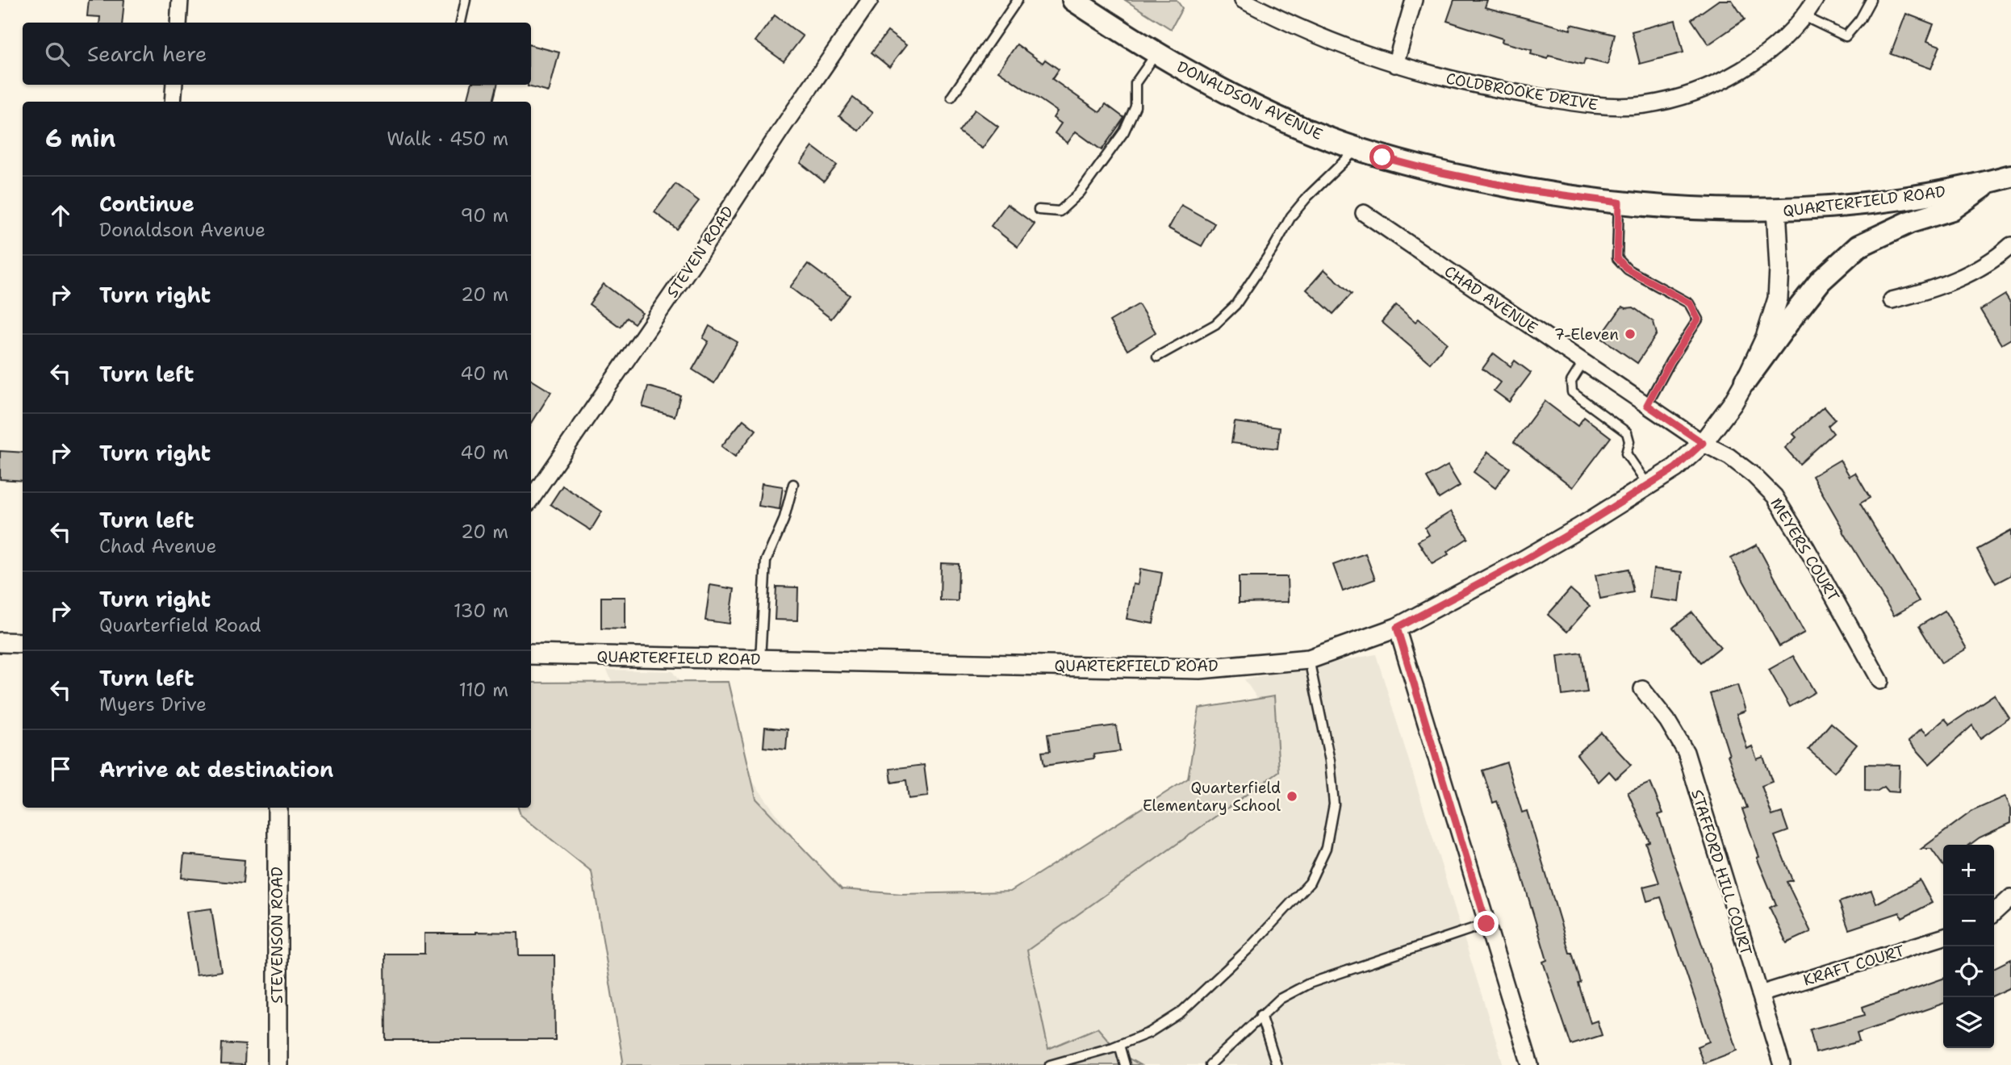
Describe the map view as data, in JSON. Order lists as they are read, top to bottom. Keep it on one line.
{"streets":{"main road":["DONALDSON AVENUE","QUARTERFIELD ROAD"],"street":["COLDBROOKE DRIVE","STEVEN ROAD","CHAD AVENUE","MEYERS COURT","STAFFORD HILL COURT","STEVENSON ROAD","KRAFT COURT"]},"crossings":[["DONALDSON AVENUE","QUARTERFIELD ROAD"],["QUARTERFIELD ROAD","CHAD AVENUE"],["QUARTERFIELD ROAD","MEYERS COURT"],["CHAD AVENUE","MEYERS COURT"],["STAFFORD HILL COURT","KRAFT COURT"]],"places":["7-Eleven","Quarterfield Elementary School"],"page":{"search":"Search here","heading":["6 min","Walk · 450 m"],"list":[["Continue","Donaldson Avenue","90 m"],["Turn right","20 m"],["Turn left","40 m"],["Turn right","40 m"],["Turn left","Chad Avenue","20 m"],["Turn right","Quarterfield Road","130 m"],["Turn left","Myers Drive","110 m"],"Arrive at destination"],"map_buttons":["+","−"]}}
